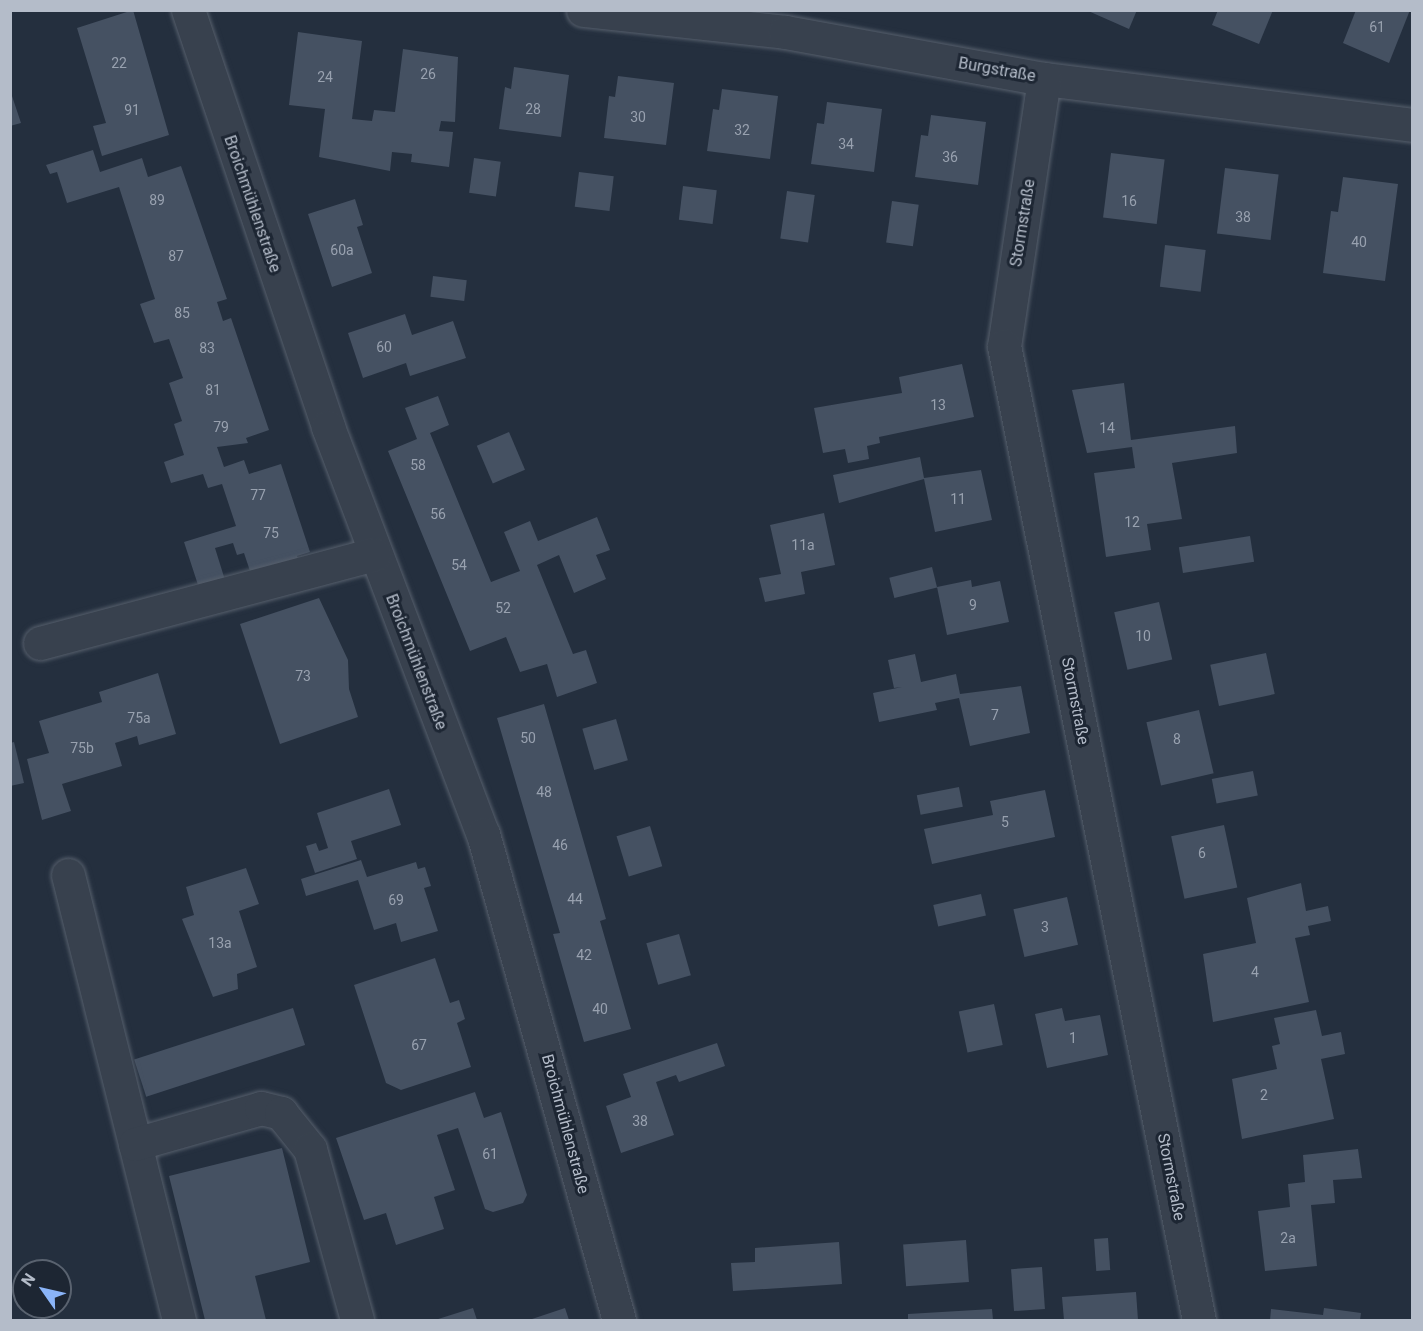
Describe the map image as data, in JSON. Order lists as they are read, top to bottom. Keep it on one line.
{"streets":{"street":["Burgstraße","Broichmühlenstraße","Stormstraße"]},"crossings":[["Burgstraße","Stormstraße"]],"house_numbers":["61","22","26","24","28","91","30","32","34","36","89","16","38","40","60a","87","85","60","83","81","13","79","14","58","77","11","56","12","75","11a","54","9","52","10","73","7","75a","50","8","75b","48","5","46","6","44","69","3","13a","42","4","40","1","67","2","38","61","2a"],"north":"top left"}
